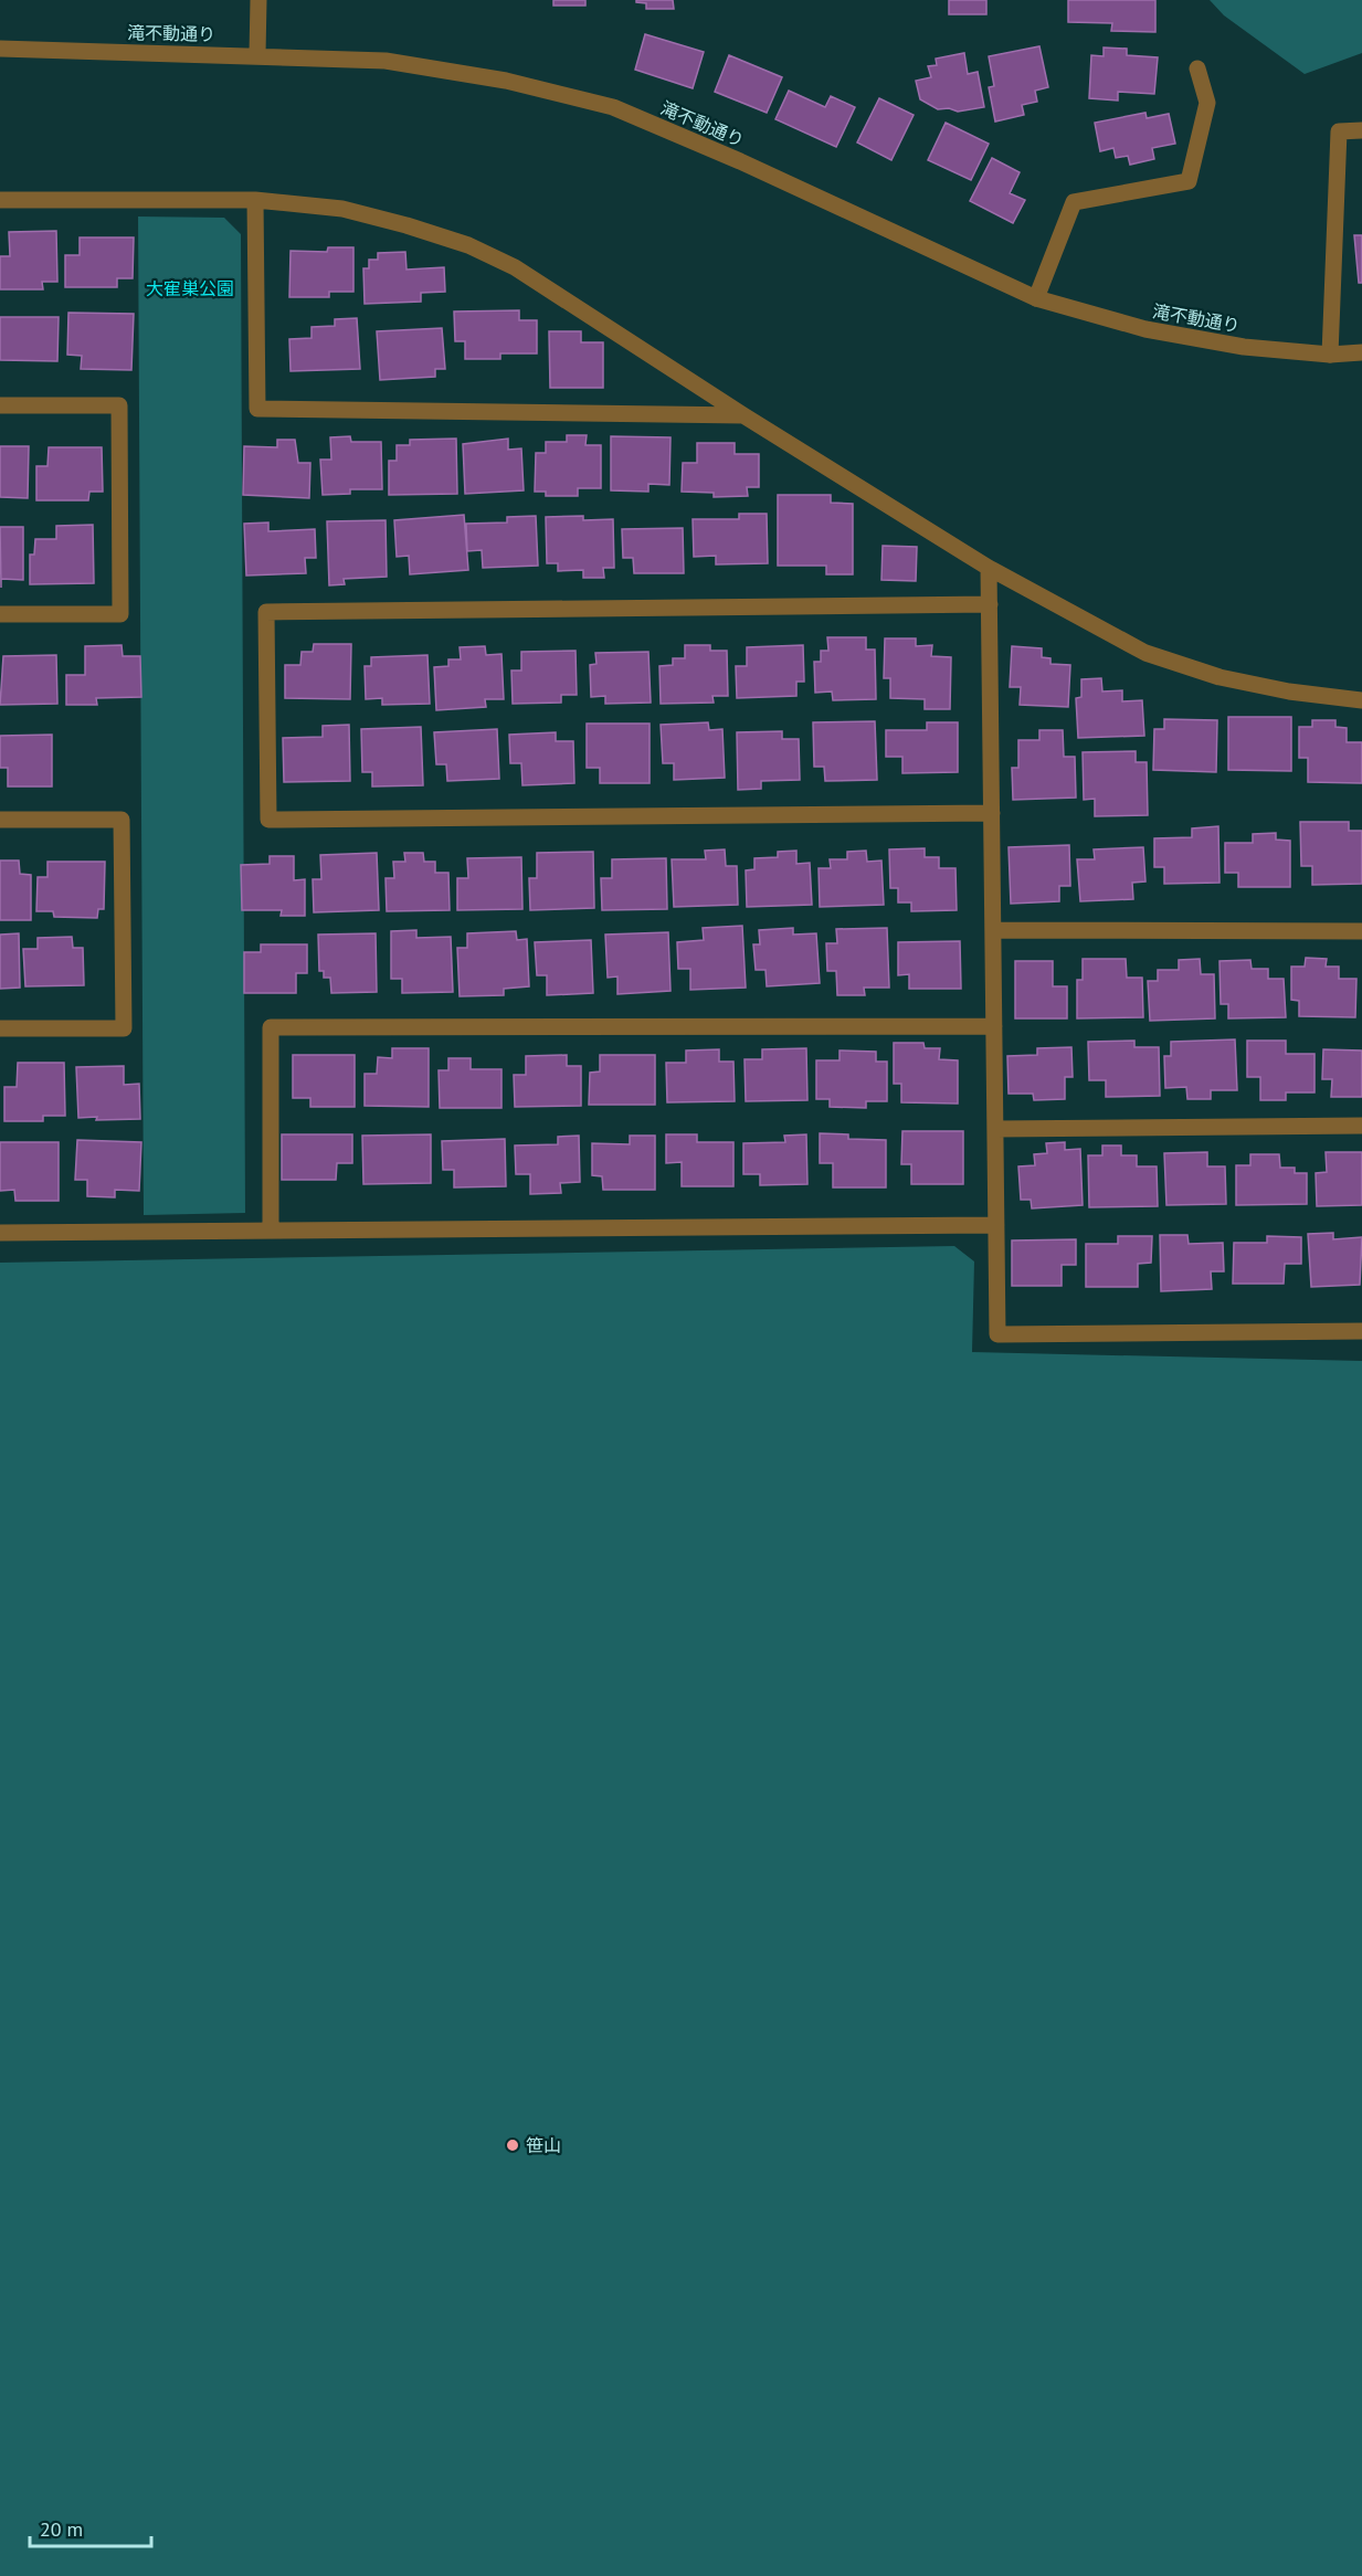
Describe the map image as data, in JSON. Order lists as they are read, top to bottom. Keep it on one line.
{"streets":{"street":["滝不動通り"]},"parks":["大寉巣公園"],"places":["笹山"],"scale_bar":"20 m"}
